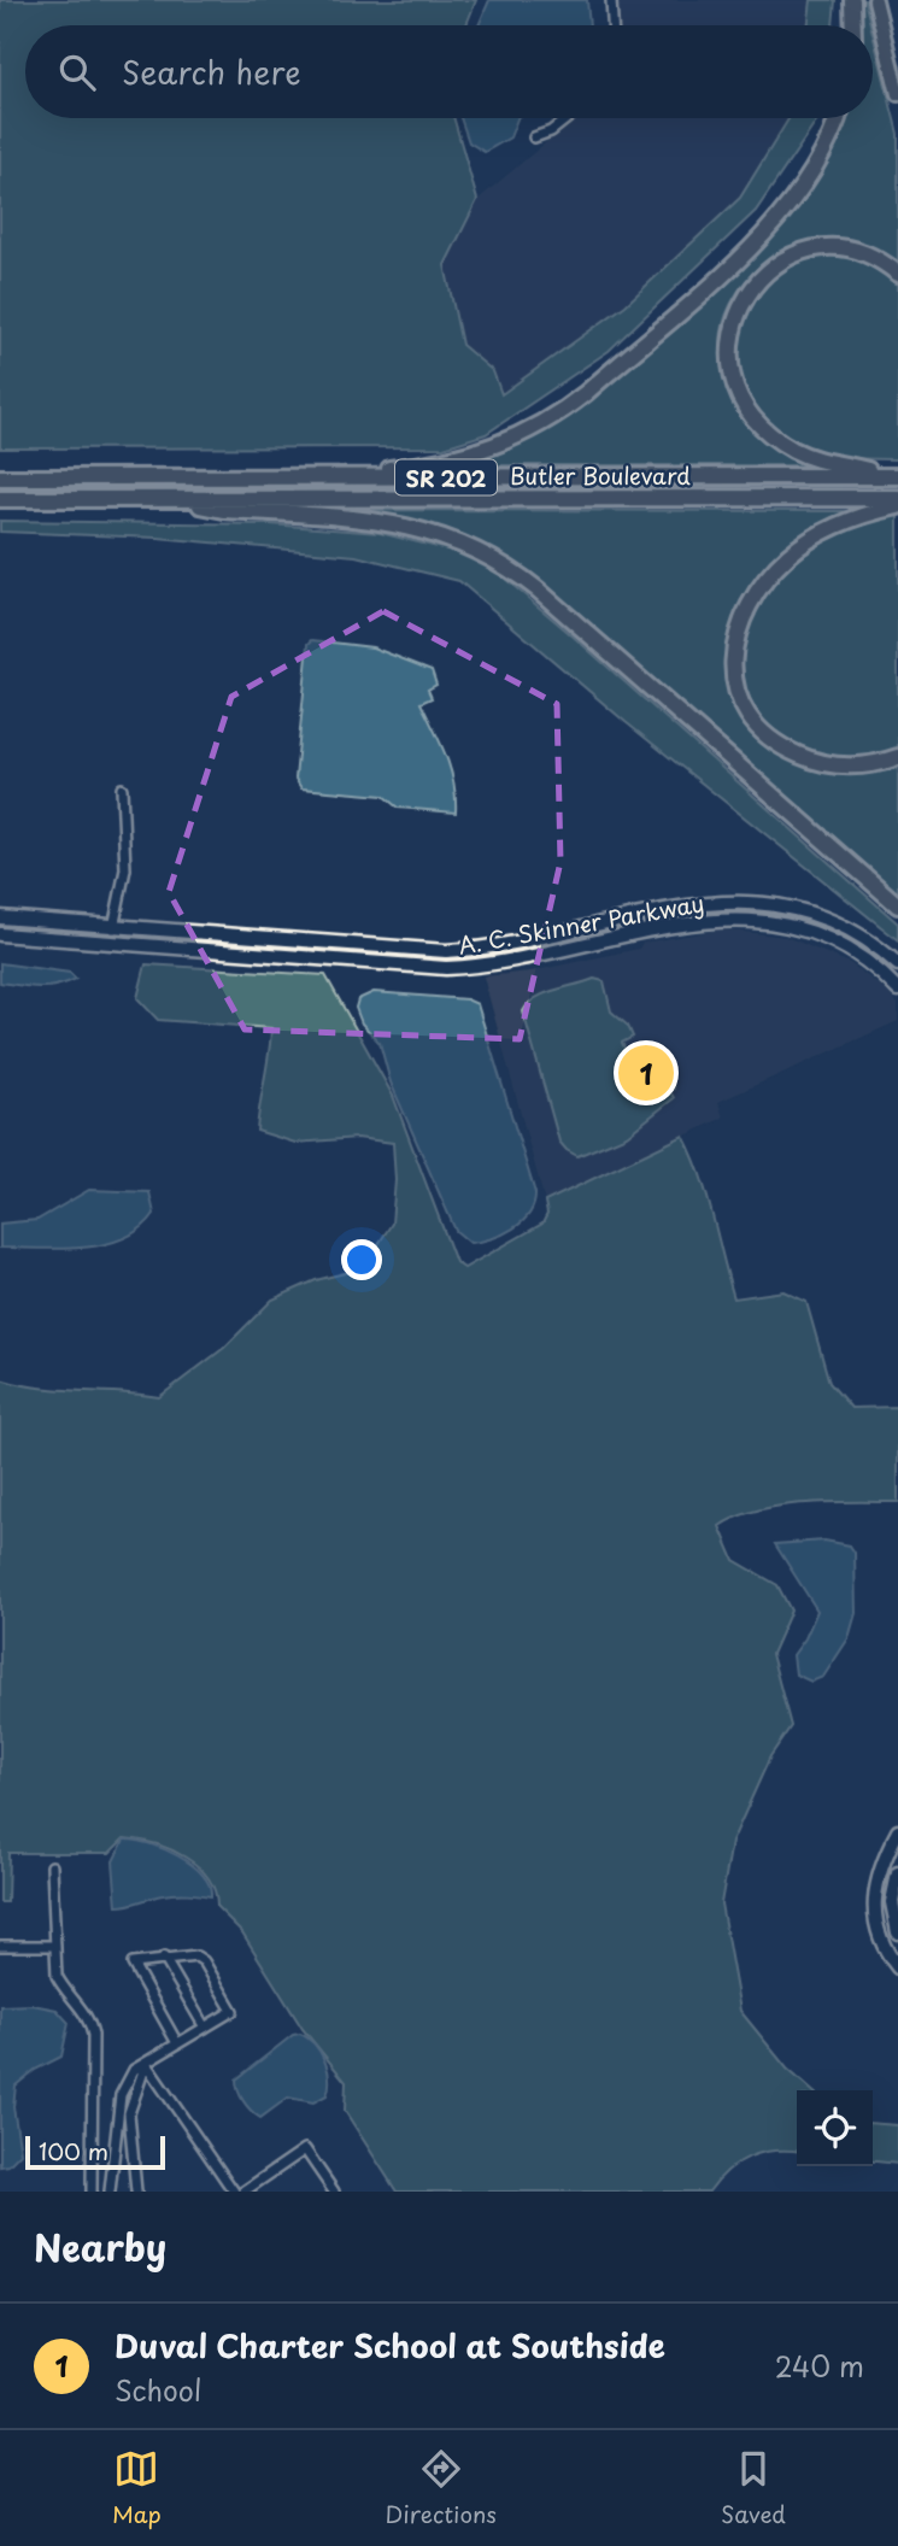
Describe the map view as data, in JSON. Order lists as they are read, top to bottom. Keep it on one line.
{"streets":{"highway":["Butler Boulevard","SR 202"],"main road":["A. C. Skinner Parkway"]},"scale_bar":"100 m","page":{"search":"Search here","pins":"1","scale":"100 m","heading":"Nearby","list":[{"mark":"1","name":"Duval Charter School at Southside","note":"School","value":"240 m"}],"nav":["Map","Directions","Saved"]}}
